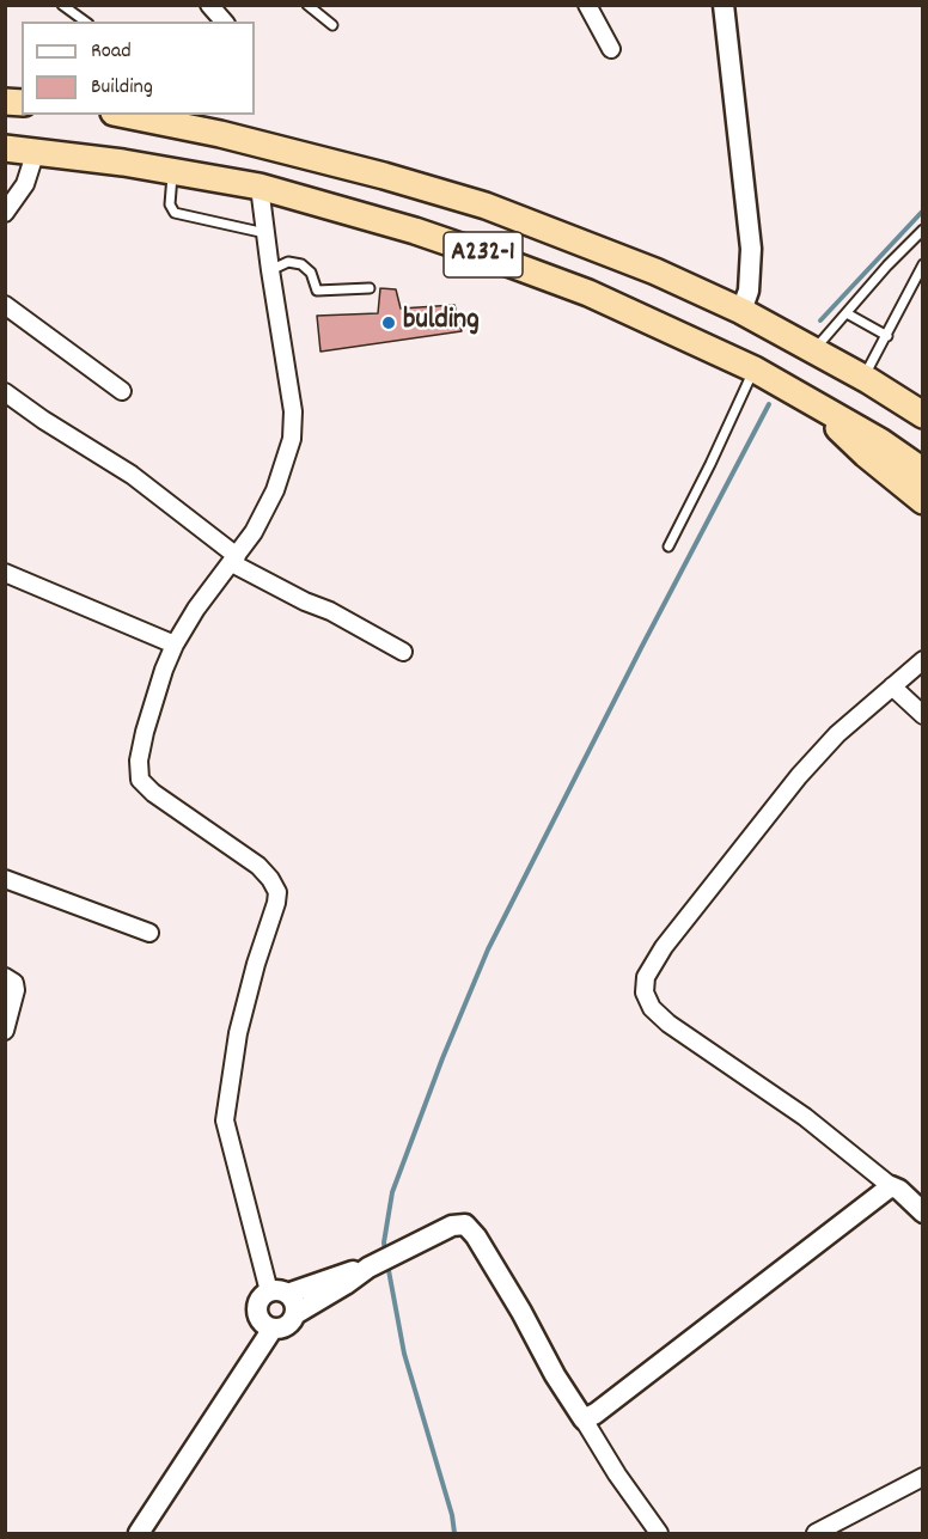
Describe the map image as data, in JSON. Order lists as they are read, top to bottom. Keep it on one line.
{"streets":{"highway":["A232-1"]},"places":["bulding"],"legend":["Road","Building"]}
